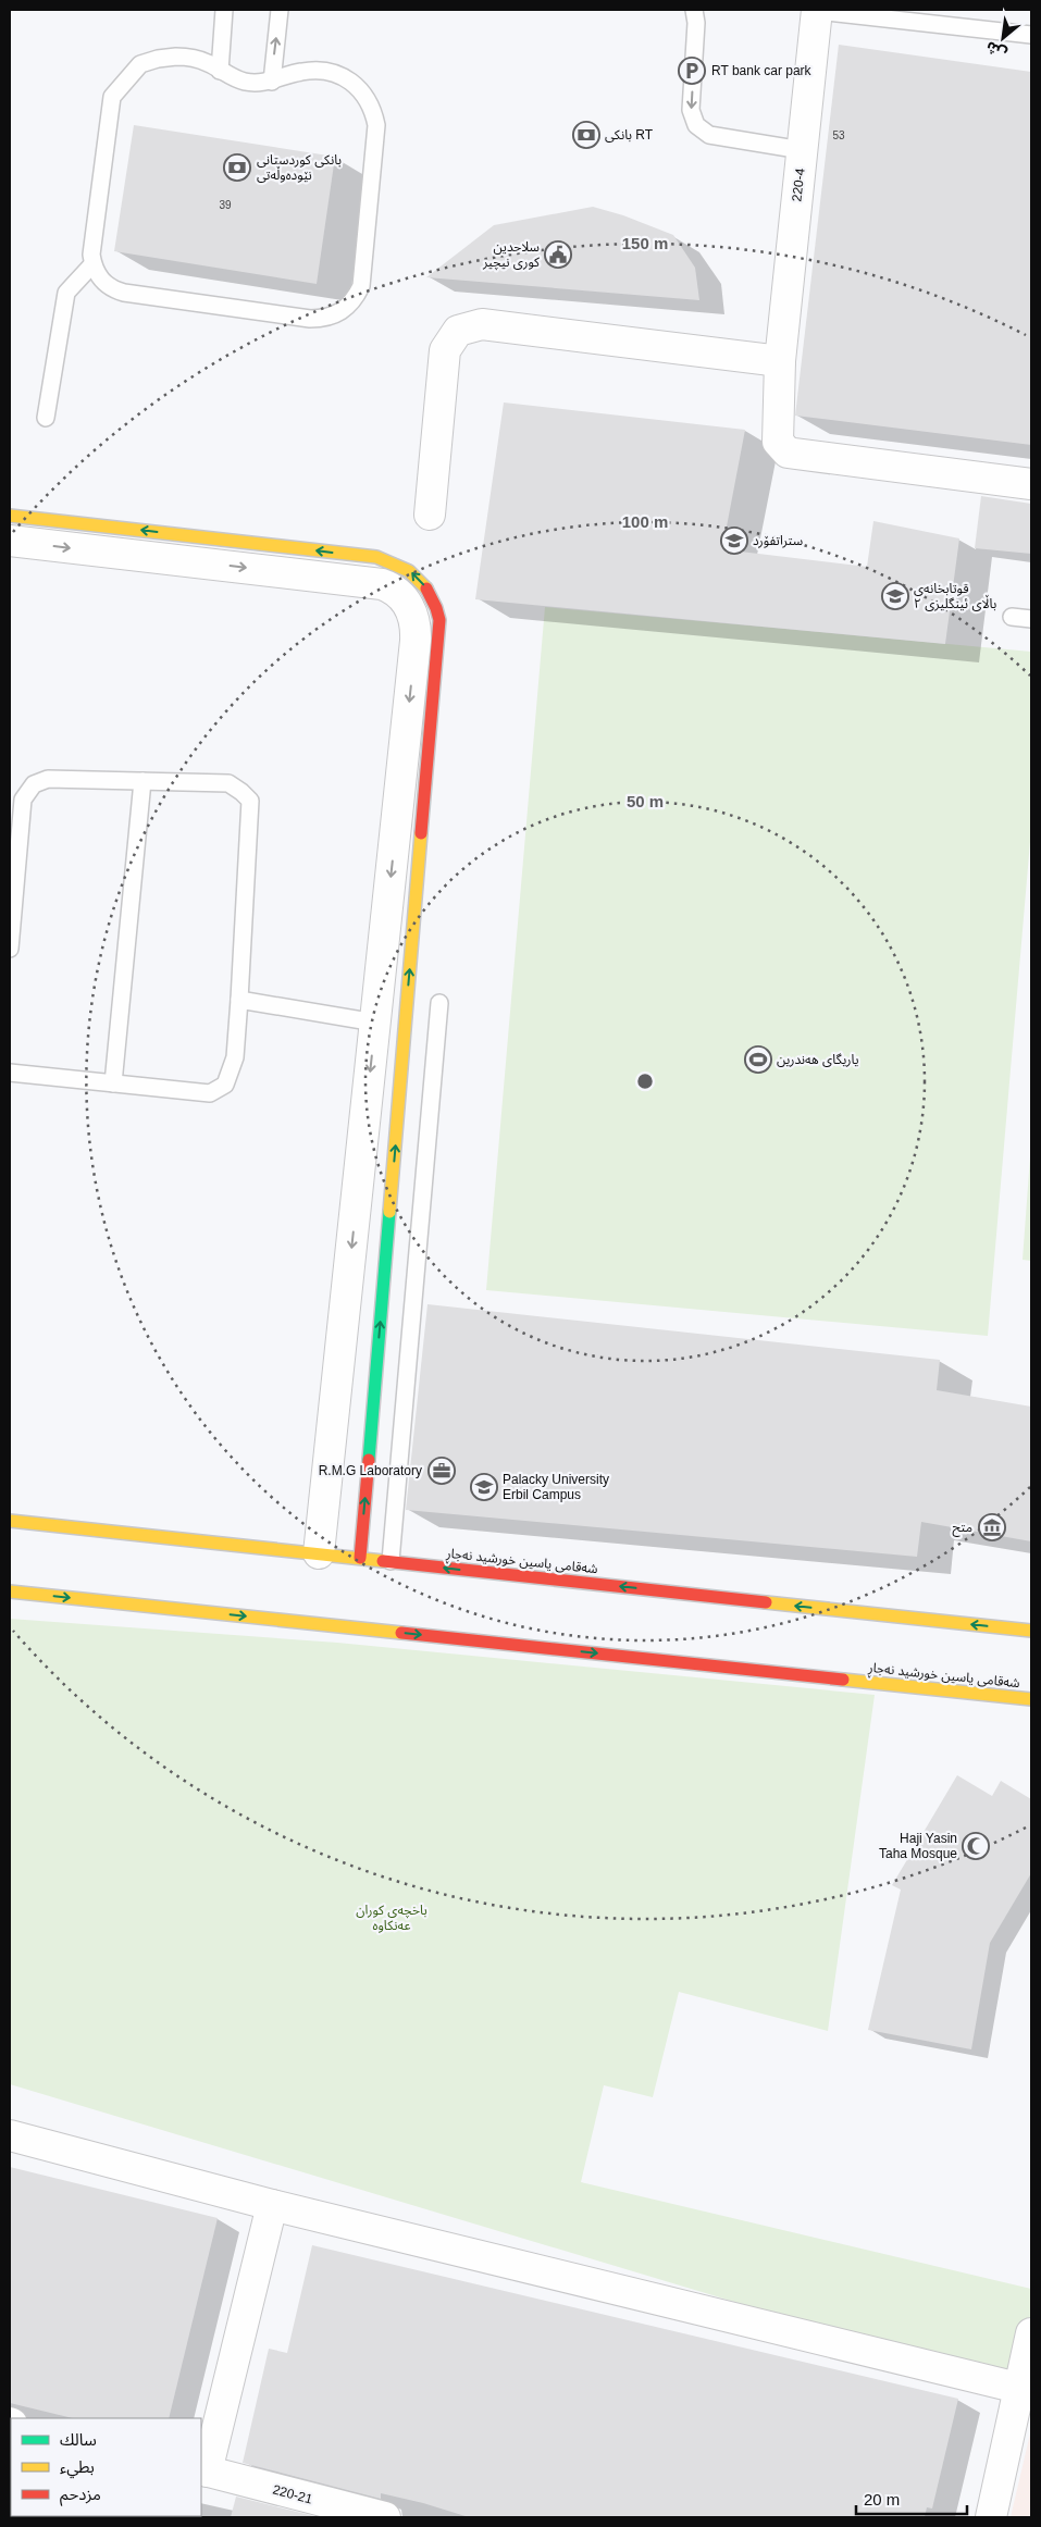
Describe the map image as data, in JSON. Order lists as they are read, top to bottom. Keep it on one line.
{"streets":{"street":["220-4","شەقامی یاسین خورشید نەجاڕ","220-21"]},"parks":["باخچەی کوران عەنکاوە"],"places":{"parking":["RT bank car park"],"bank":["بانكی RT","بانکی کوردستانی نێودەوڵەتی"],"public building":["سلاحدین كوری نیچیر"],"school or university":["ستراتفۆرد","قوتابخانەی باڵای ئینگلیزی ۲","Palacky University Erbil Campus"],"sports":["یاریگای هەندرین"],"office":["R.M.G Laboratory"],"museum":["متح"],"mosque":["Haji Yasin Taha Mosque"]},"house_numbers":["53","39"],"legend":["سالك","بطيء","مزدحم"],"scale_bar":"20 m","north":"bottom left","rings":["150 m","100 m","50 m"]}
